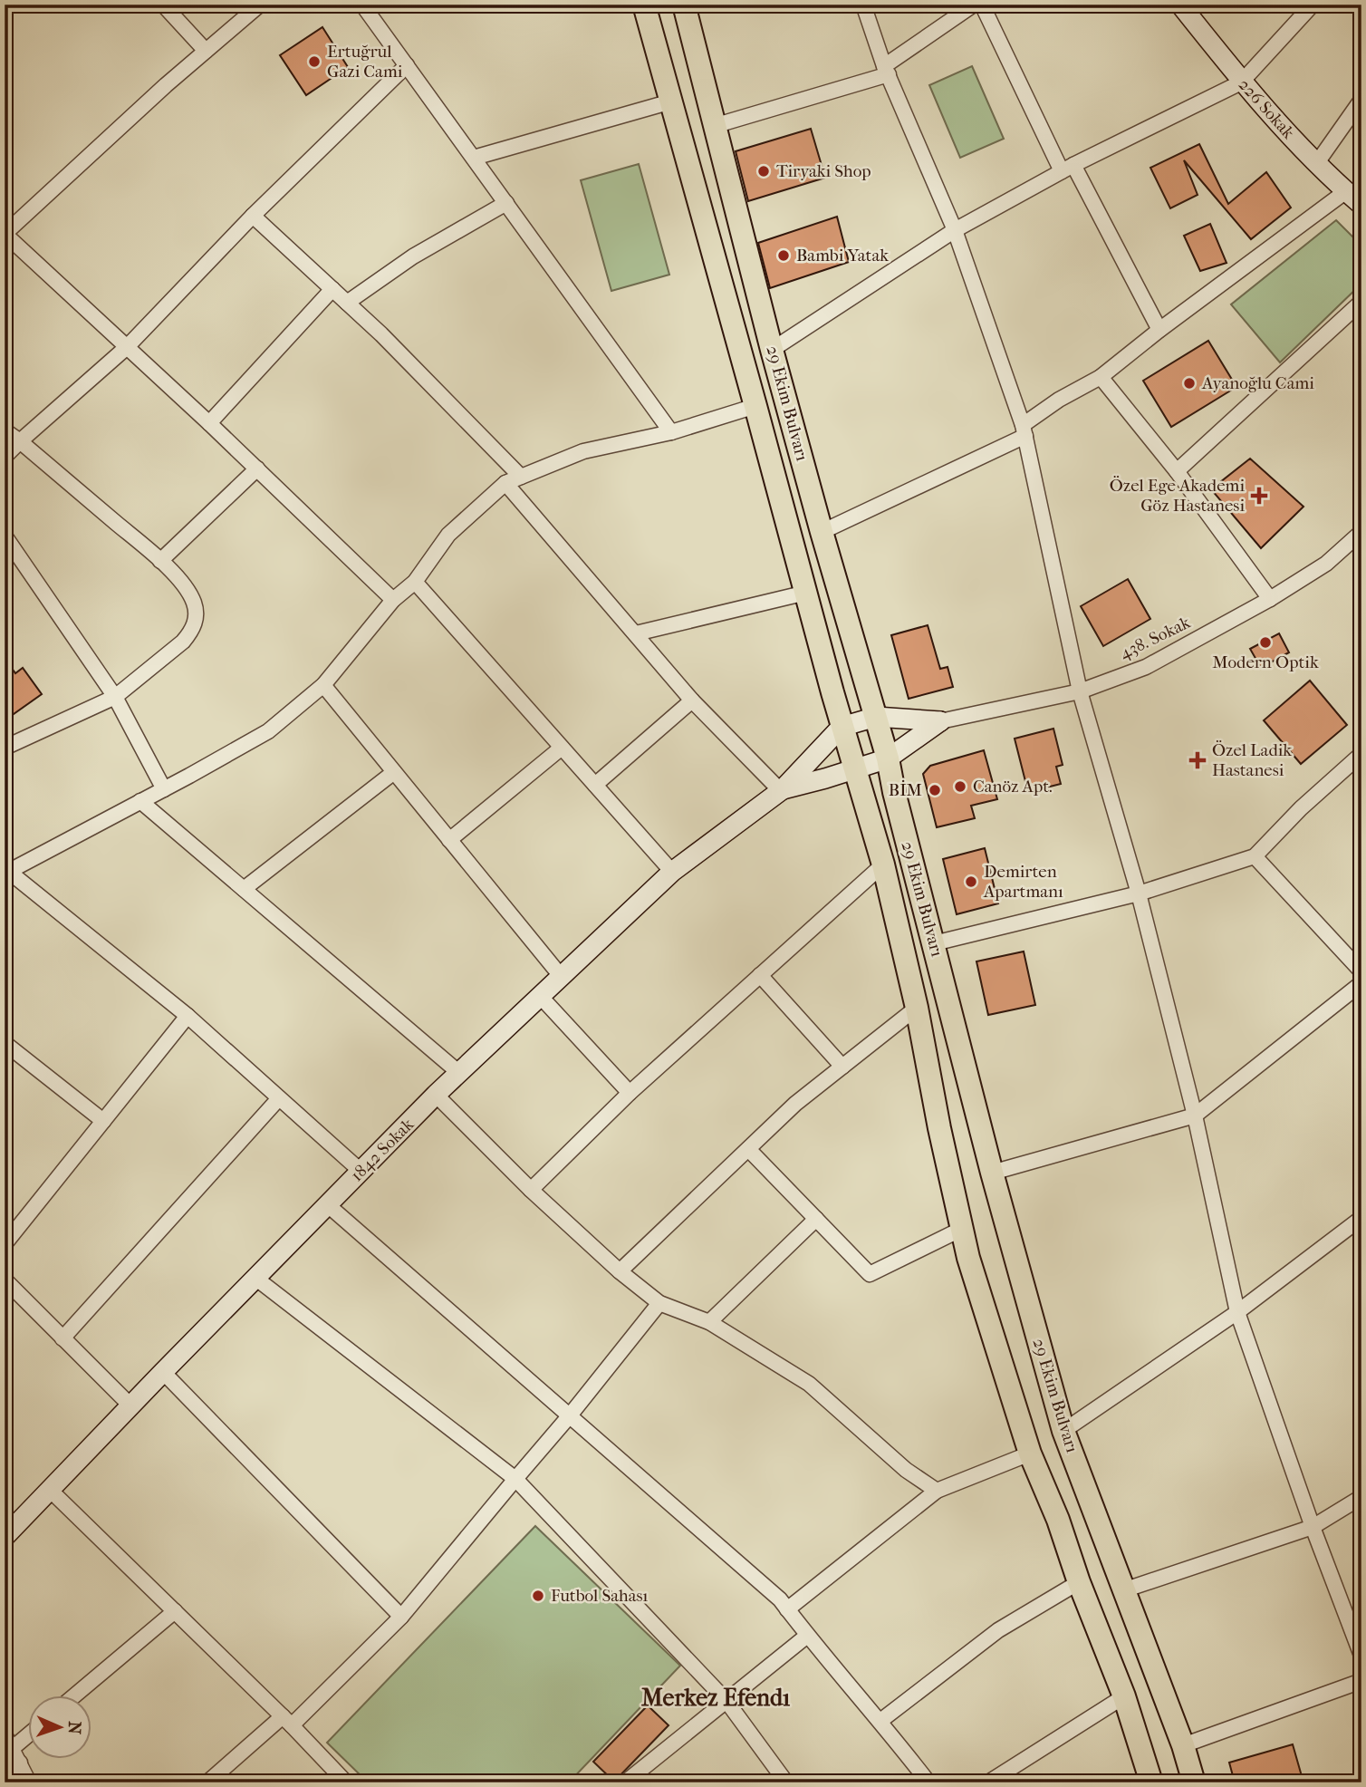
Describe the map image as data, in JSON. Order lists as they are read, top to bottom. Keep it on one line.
{"streets":{"main road":["29 Ekim Bulvarı"],"street":["226 Sokak","438. Sokak","1842 Sokak"]},"districts":["Merkez Efendı"],"places":{"other":["Ertuğrul Gazi Cami","Tiryaki Shop","Bambi Yatak","Ayanoğlu Cami","Modern Optik","Canöz Apt.","BİM","Demirten Apartmanı","Futbol Sahası"],"health":["Özel Ege Akademi Göz Hastanesi","Özel Ladik Hastanesi"]},"north":"right"}
